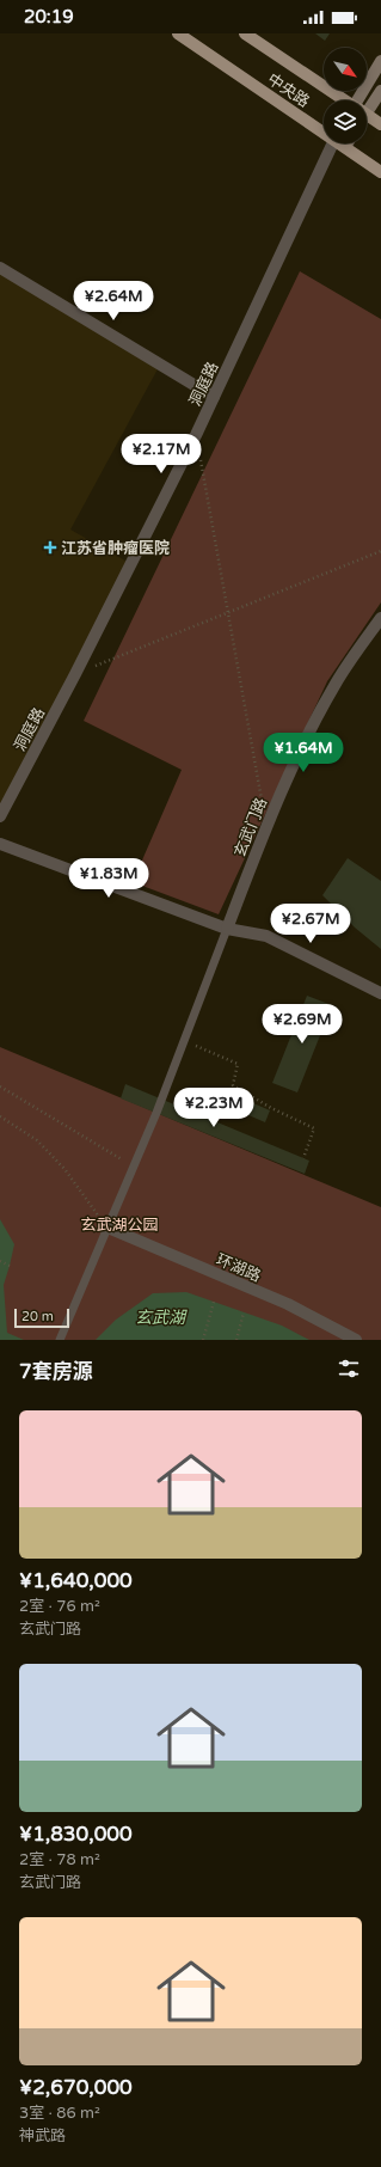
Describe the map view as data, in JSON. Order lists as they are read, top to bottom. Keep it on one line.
{"streets":{"main road":["中央路"],"street":["洞庭路","玄武门路","环湖路"]},"water":["玄武湖"],"parks":["玄武湖公园"],"places":{"health":["江苏省肿瘤医院"]},"scale_bar":"20 m","north":"bottom right","page":{"status":"20:19","price":["¥2.64M","¥2.17M","¥1.64M","¥1.83M","¥2.67M","¥2.69M","¥2.23M"],"scale":"20 m","heading":"7套房源","list":[{"name":"¥1,640,000","note":"2室 · 76 m² · 玄武门路"},{"name":"¥1,830,000","note":"2室 · 78 m² · 玄武门路"},{"name":"¥2,670,000","note":"3室 · 86 m² · 神武路"}]}}
